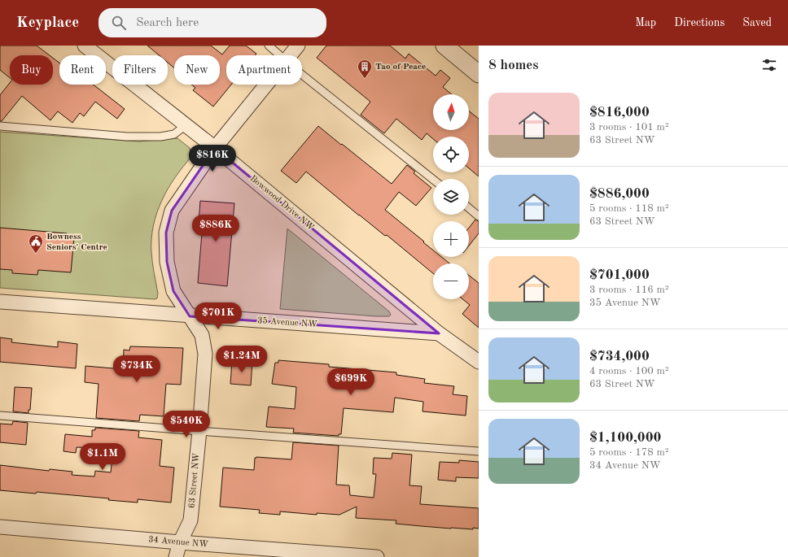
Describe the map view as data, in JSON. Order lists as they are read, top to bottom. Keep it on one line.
{"streets":{"street":["Bowwood Drive NW","35 Avenue NW","63 Street NW","34 Avenue NW"]},"crossings":[["Bowwood Drive NW","35 Avenue NW"],["Bowwood Drive NW","63 Street NW"],["35 Avenue NW","63 Street NW"],["63 Street NW","34 Avenue NW"]],"places":{"building":["Tao of Peace"],"public building":["Bowness Seniors' Centre"]},"north":"top","page":{"header":"Keyplace","search":"Search here","nav":["Map","Directions","Saved"],"heading":"8 homes","chip":["Buy","Rent","Filters","New","Apartment"],"list":[{"name":"$816,000","note":"3 rooms · 101 m² · 63 Street NW"},{"name":"$886,000","note":"5 rooms · 118 m² · 63 Street NW"},{"name":"$701,000","note":"3 rooms · 116 m² · 35 Avenue NW"},{"name":"$734,000","note":"4 rooms · 100 m² · 63 Street NW"},{"name":"$1,100,000","note":"5 rooms · 178 m² · 34 Avenue NW"}],"map_buttons":["+","−"],"price":["$816K","$886K","$701K","$1.24M","$734K","$699K","$540K","$1.1M"]}}
